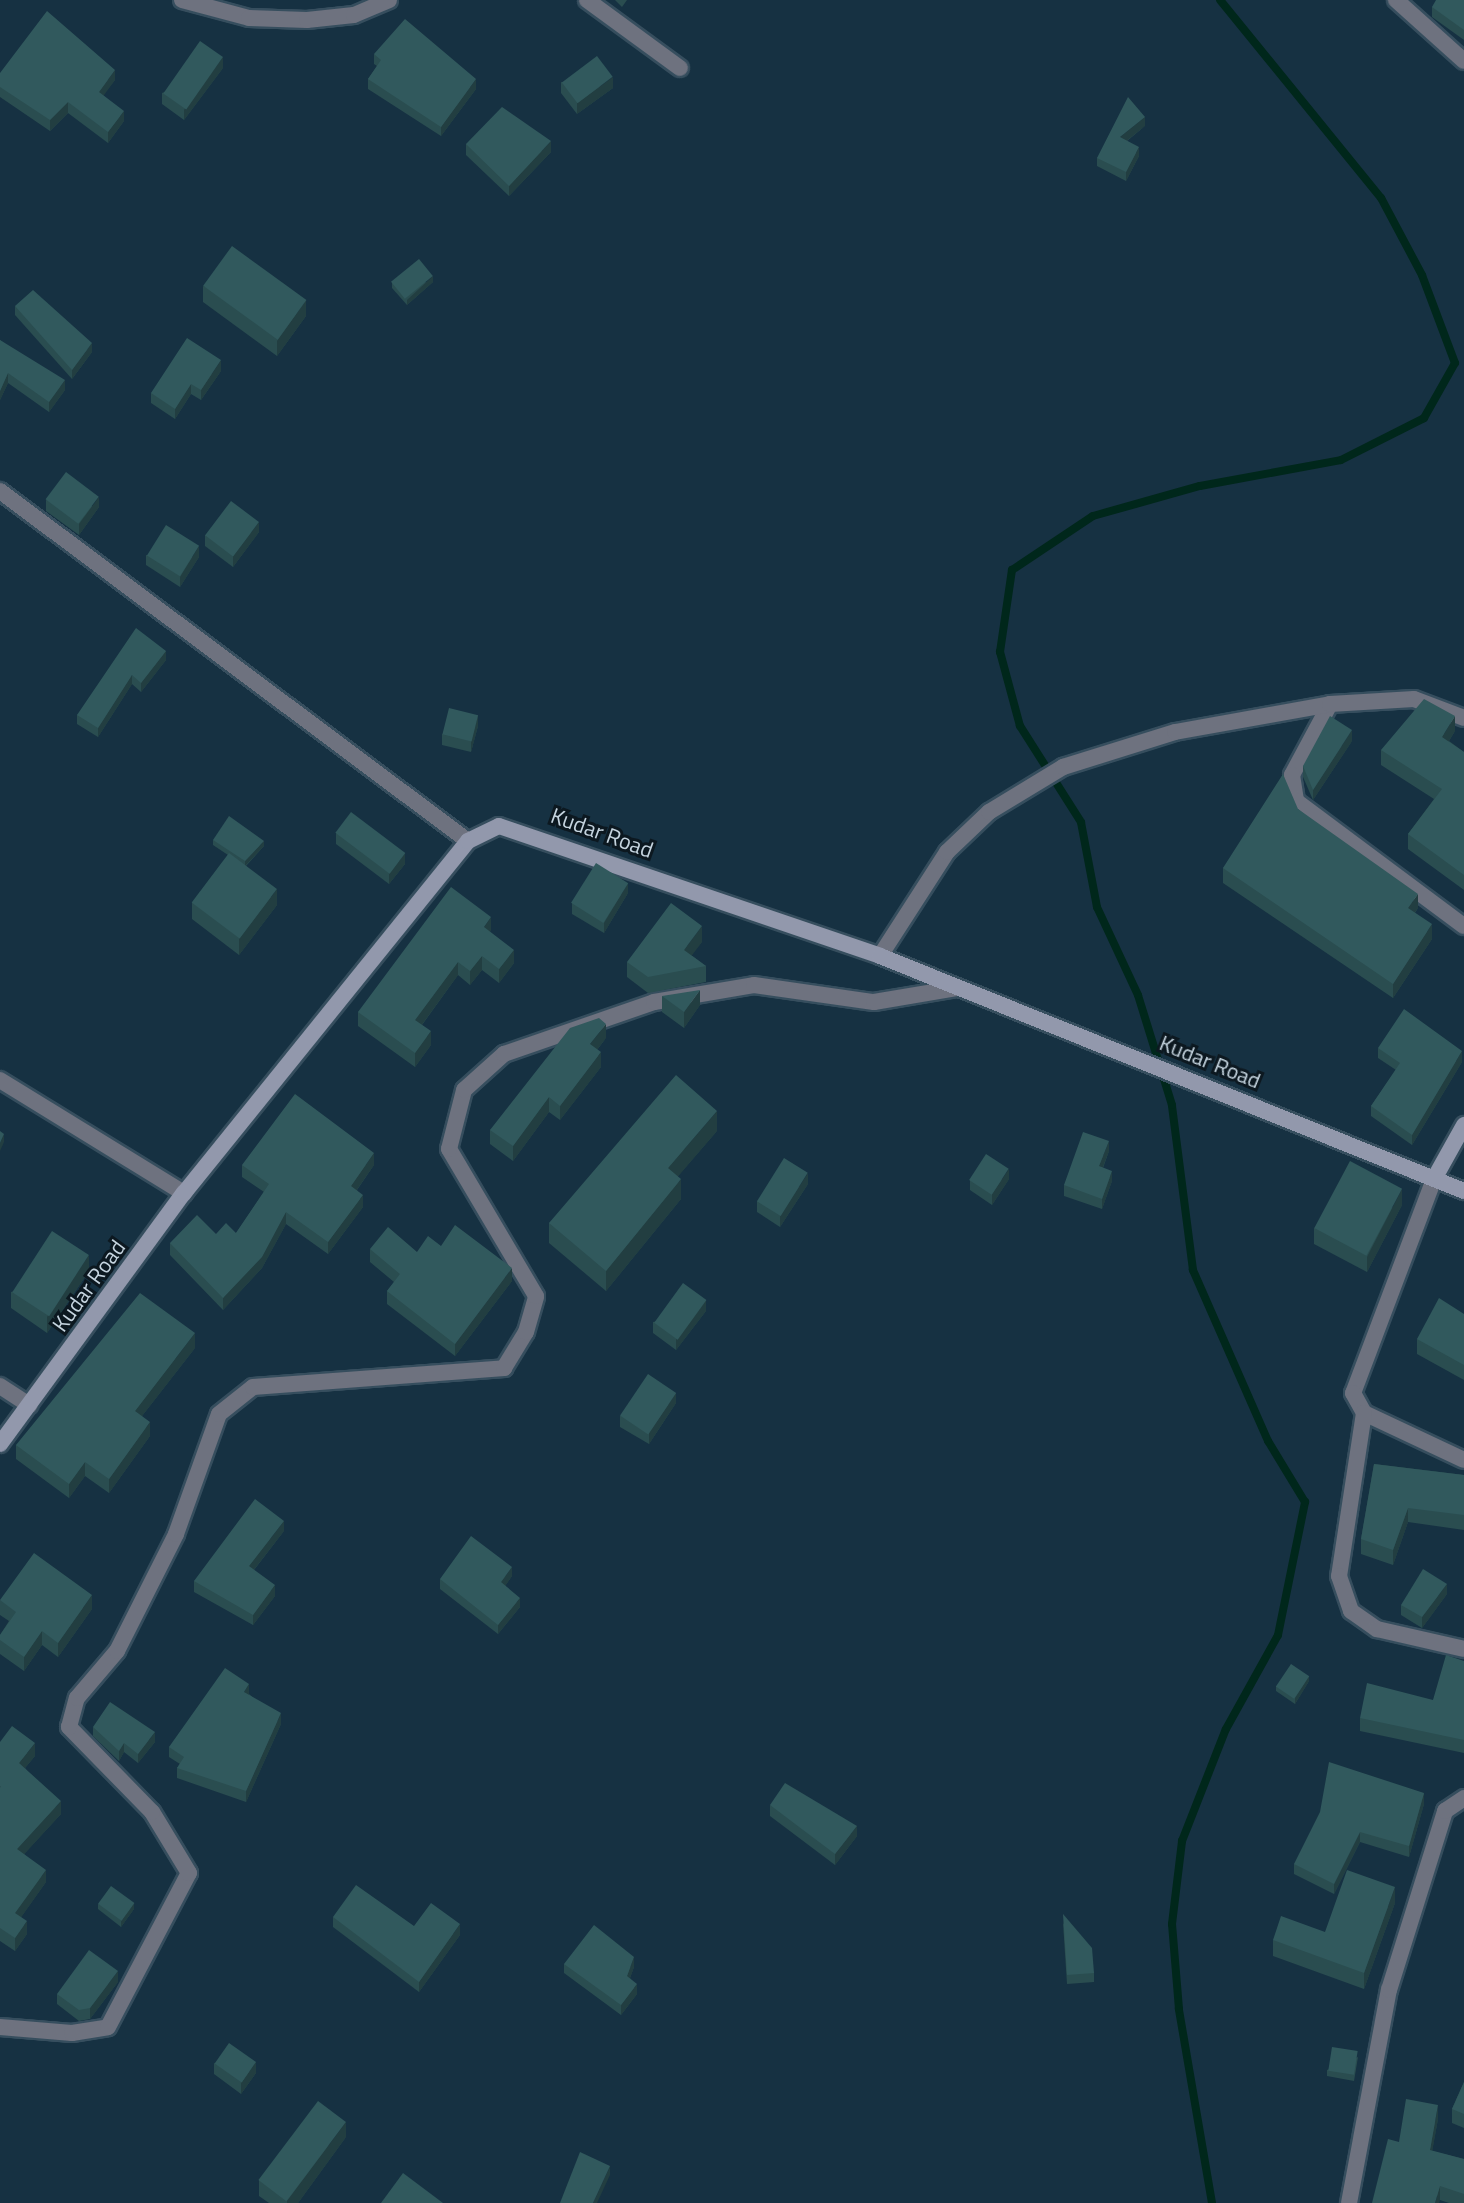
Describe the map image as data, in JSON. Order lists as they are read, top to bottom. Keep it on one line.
{"streets":{"street":["Kudar Road"]}}
